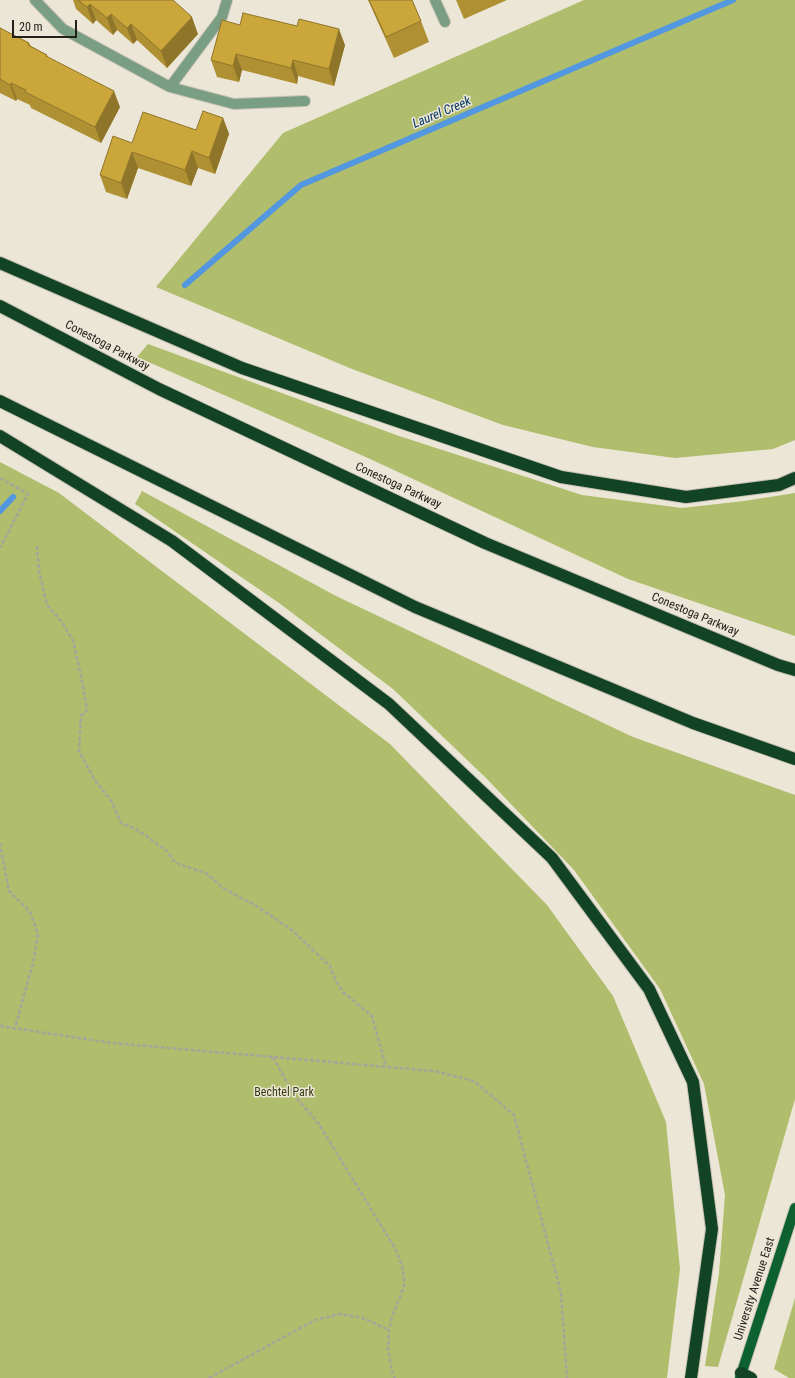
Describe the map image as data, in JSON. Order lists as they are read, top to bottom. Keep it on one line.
{"streets":{"highway":["Conestoga Parkway"],"main road":["University Avenue East"]},"water":["Laurel Creek"],"parks":["Bechtel Park"],"scale_bar":"20 m"}
